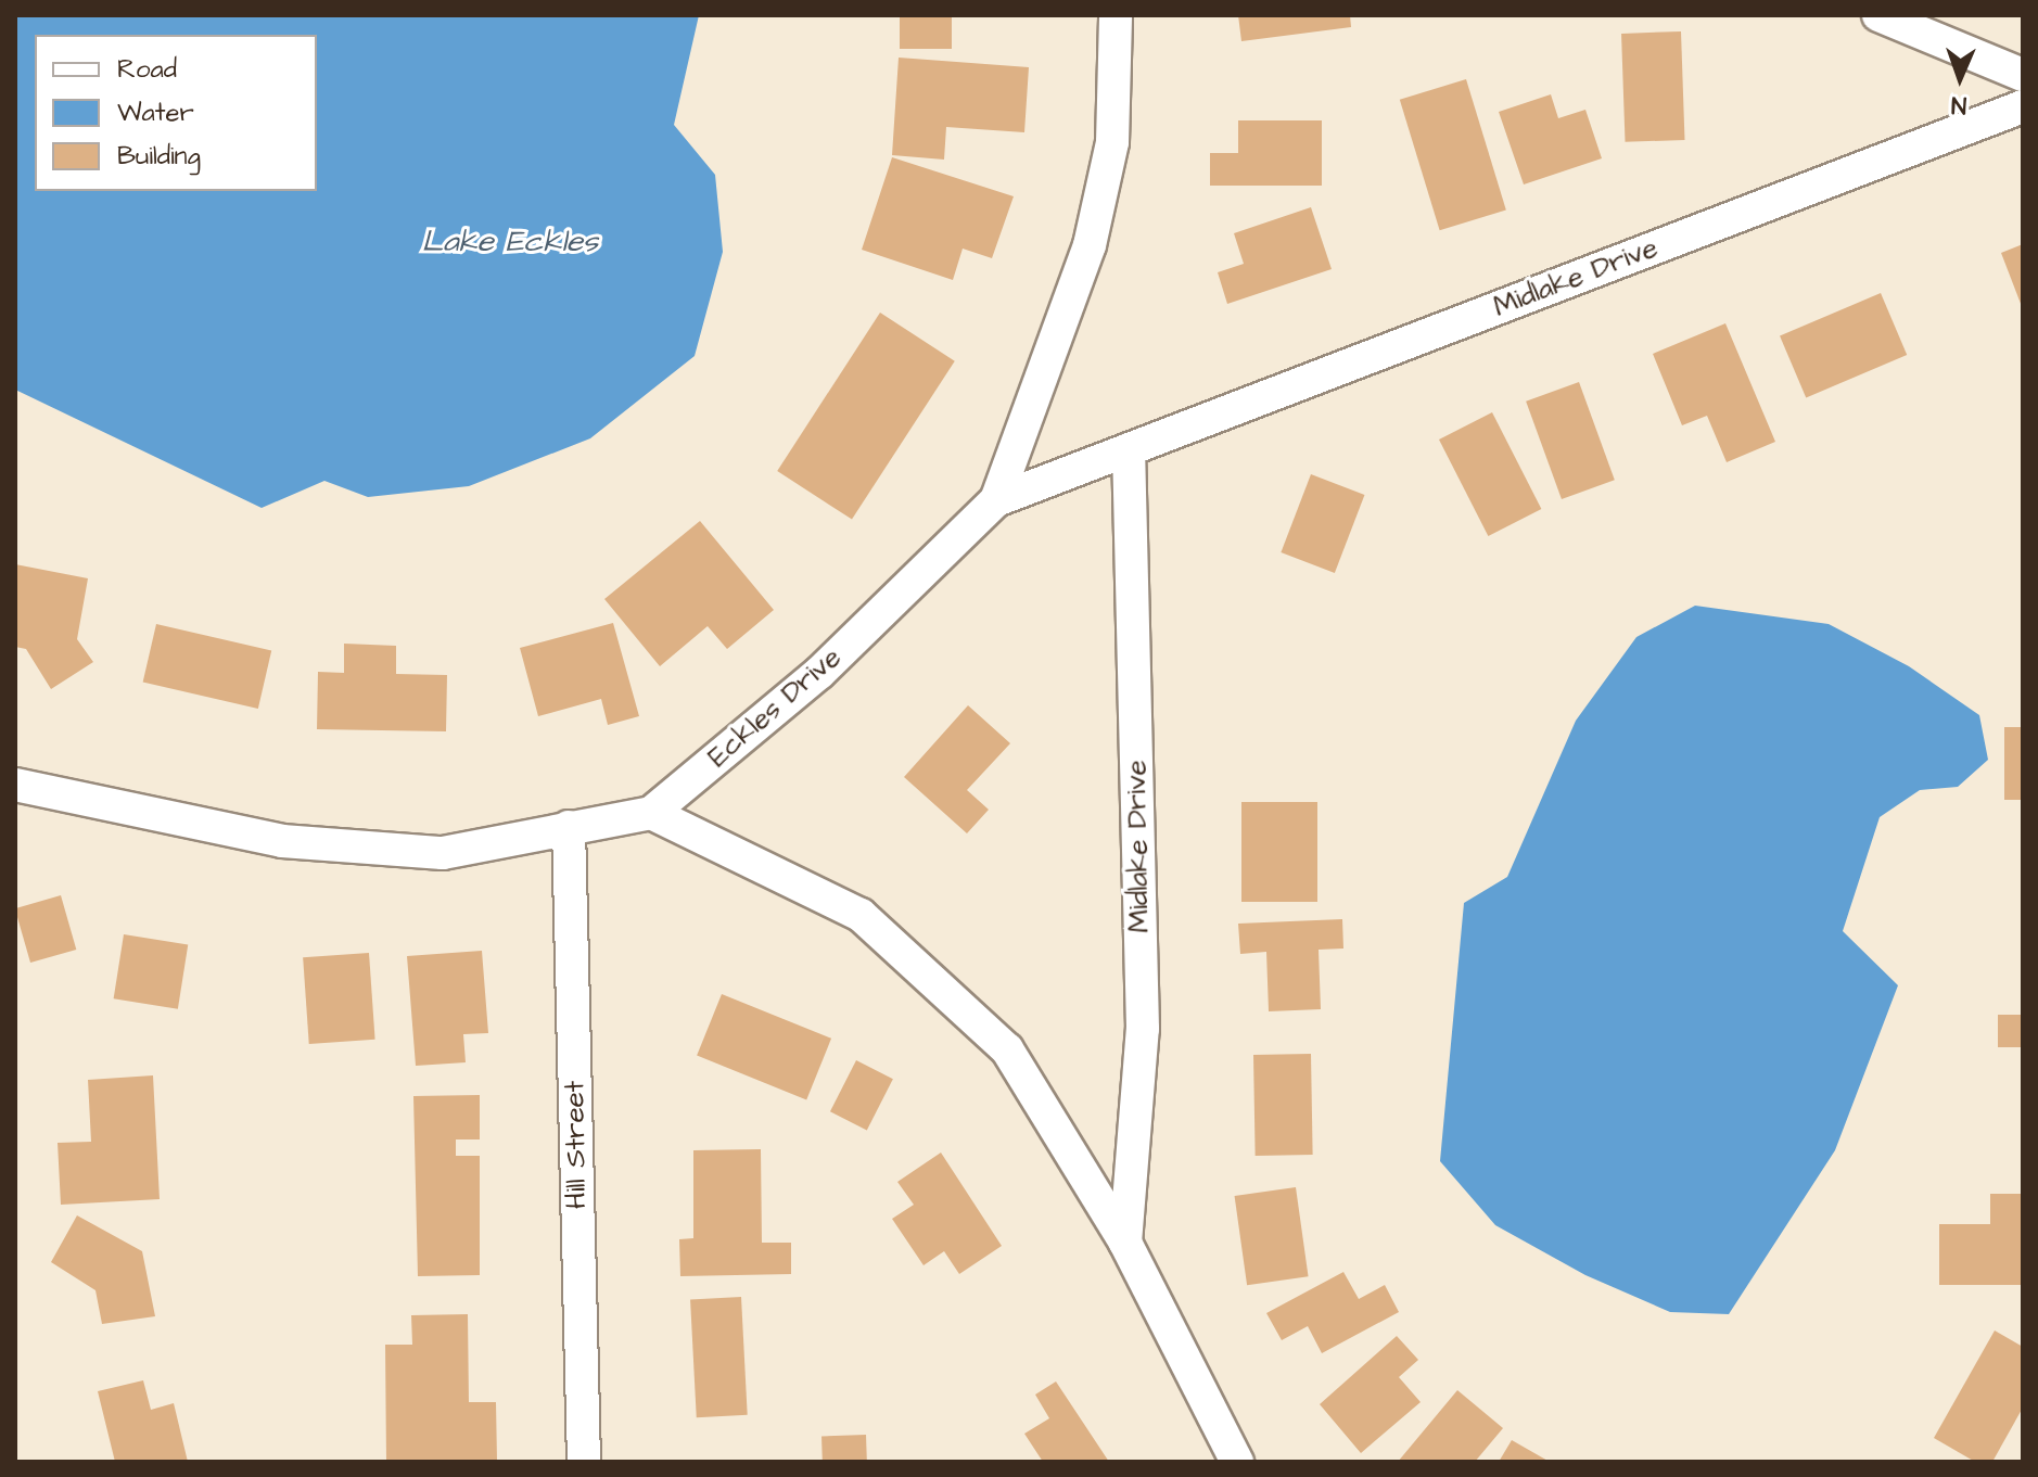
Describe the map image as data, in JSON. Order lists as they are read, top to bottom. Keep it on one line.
{"streets":{"street":["Midlake Drive","Eckles Drive","Hill Street"]},"crossings":[["Midlake Drive","Eckles Drive"]],"water":["Lake Eckles"],"legend":["Road","Water","Building"],"north":"bottom"}
